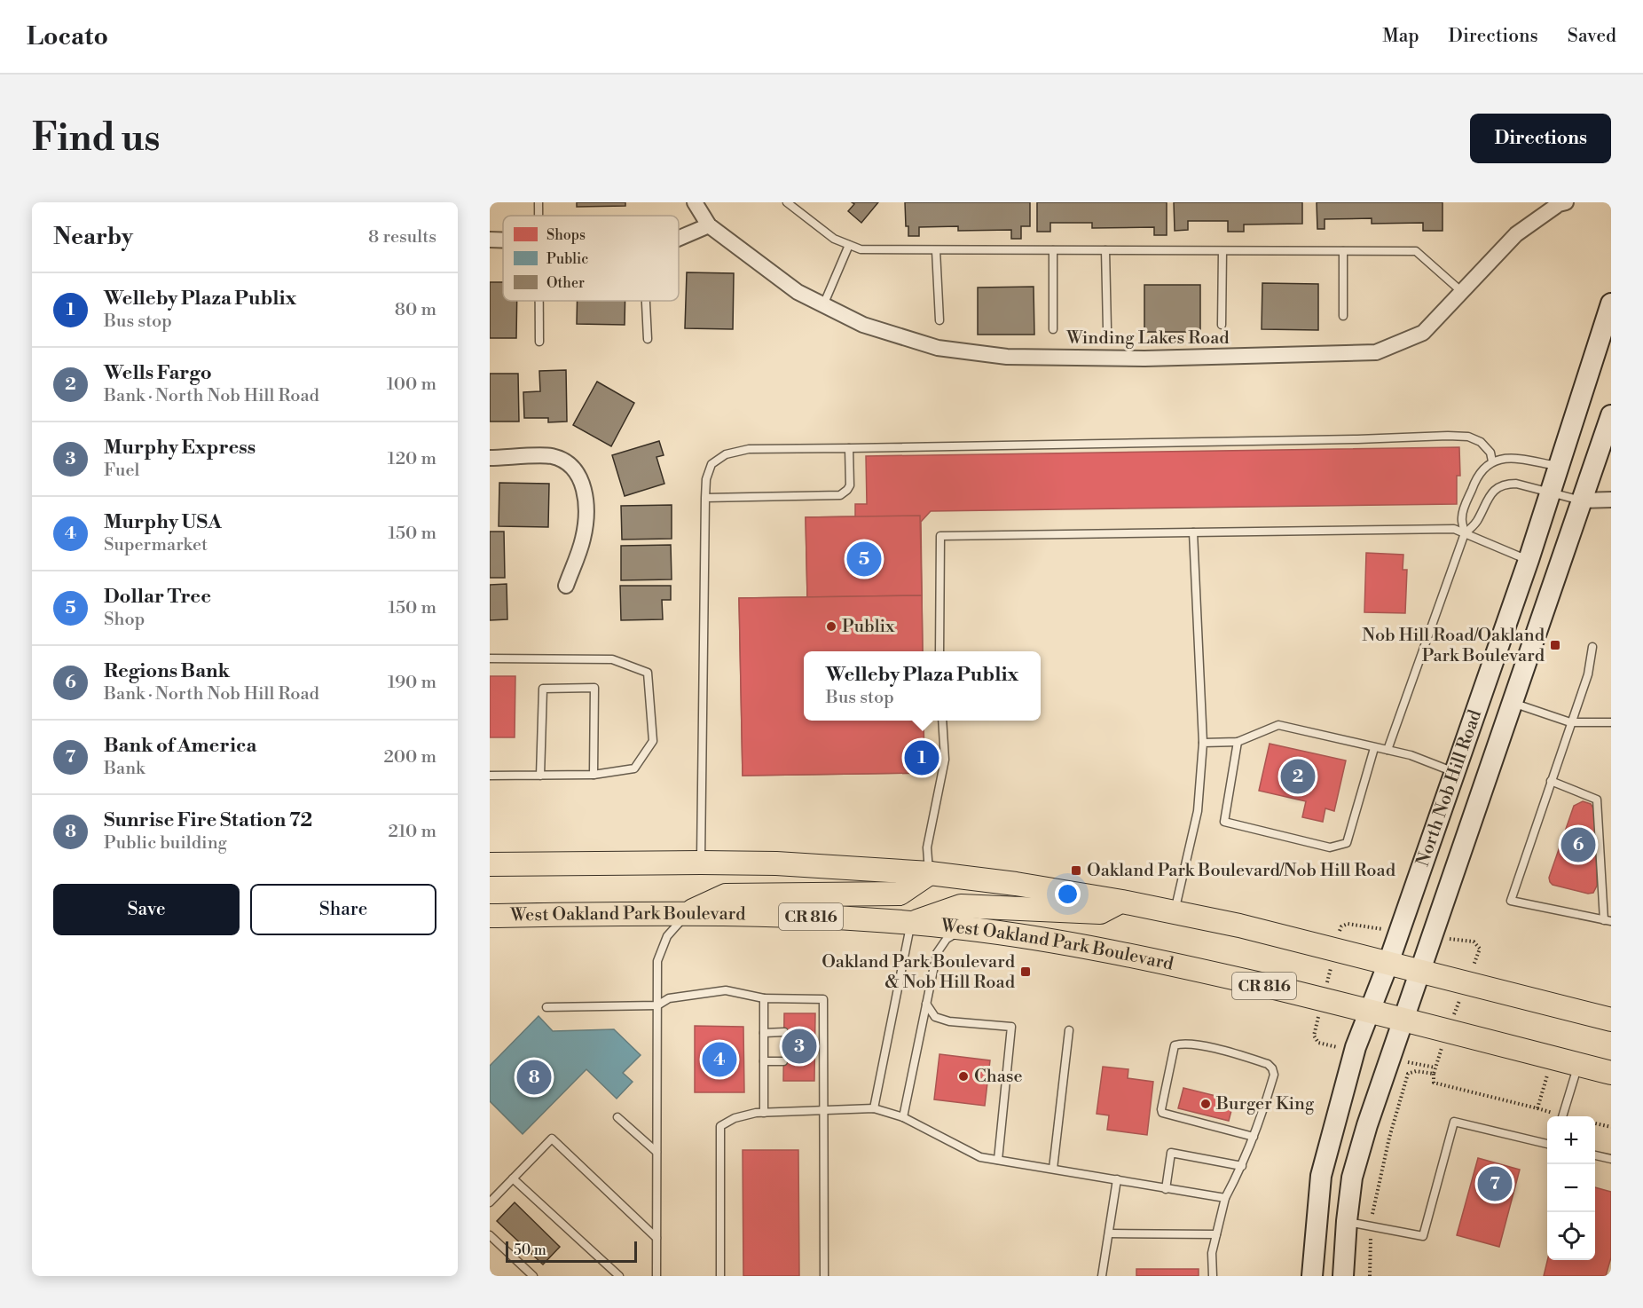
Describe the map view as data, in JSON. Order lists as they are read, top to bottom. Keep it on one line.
{"streets":{"main road":["North Nob Hill Road","West Oakland Park Boulevard","CR 816"],"street":["Winding Lakes Road"]},"crossings":[["North Nob Hill Road","West Oakland Park Boulevard"]],"places":{"other":["Publix","Chase","Burger King"],"transit":["Nob Hill Road/Oakland Park Boulevard","Oakland Park Boulevard/Nob Hill Road","Oakland Park Boulevard & Nob Hill Road"]},"legend":["Shops","Public","Other"],"scale_bar":"50 m","page":{"header":"Locato","nav":["Map","Directions","Saved"],"buttons":["Directions",["Save","Share"]],"title":"Find us","heading":["Nearby","8 results"],"list":[{"mark":"1","name":"Welleby Plaza Publix","note":"Bus stop","value":"80 m"},{"mark":"2","name":"Wells Fargo","note":"Bank · North Nob Hill Road","value":"100 m"},{"mark":"3","name":"Murphy Express","note":"Fuel","value":"120 m"},{"mark":"4","name":"Murphy USA","note":"Supermarket","value":"150 m"},{"mark":"5","name":"Dollar Tree","note":"Shop","value":"150 m"},{"mark":"6","name":"Regions Bank","note":"Bank · North Nob Hill Road","value":"190 m"},{"mark":"7","name":"Bank of America","note":"Bank","value":"200 m"},{"mark":"8","name":"Sunrise Fire Station 72","note":"Public building","value":"210 m"}],"pins":["5","1","2","6","3","4","8","7"],"popup":["Welleby Plaza Publix","Bus stop"],"map_buttons":["+","−"],"scale":"50 m"}}
